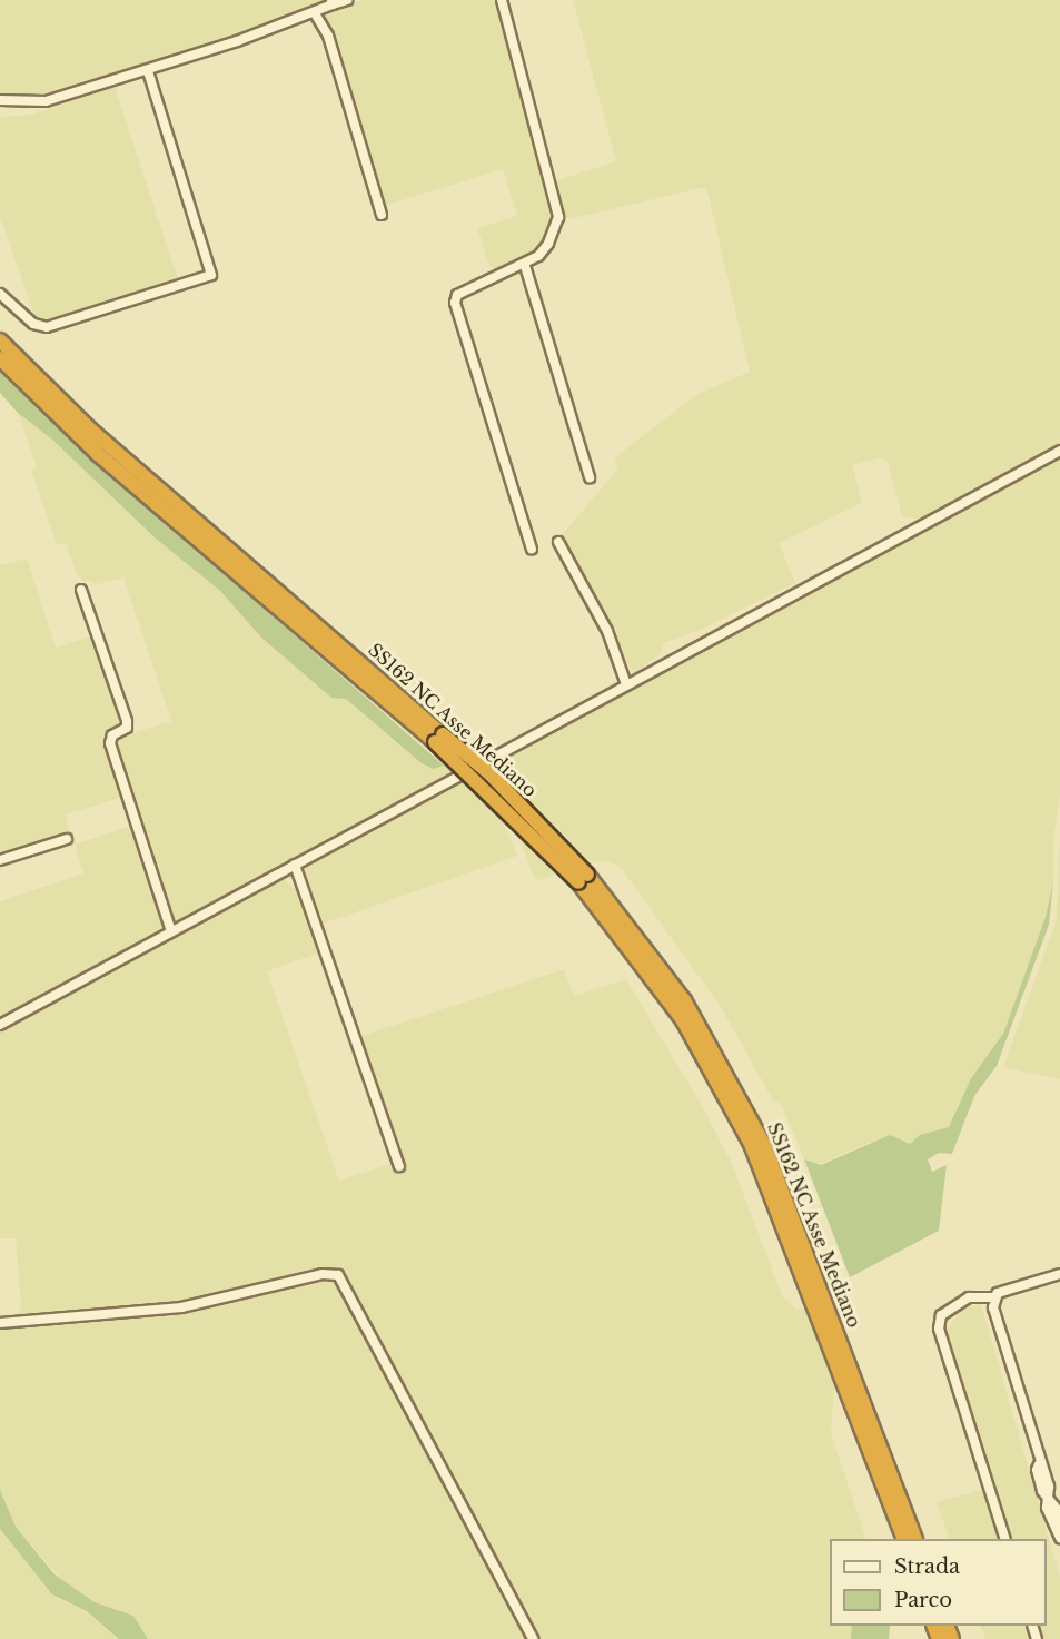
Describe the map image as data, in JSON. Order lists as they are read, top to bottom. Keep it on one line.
{"streets":{"highway":["SS162 NC Asse Mediano"]},"legend":["Strada","Parco"]}
